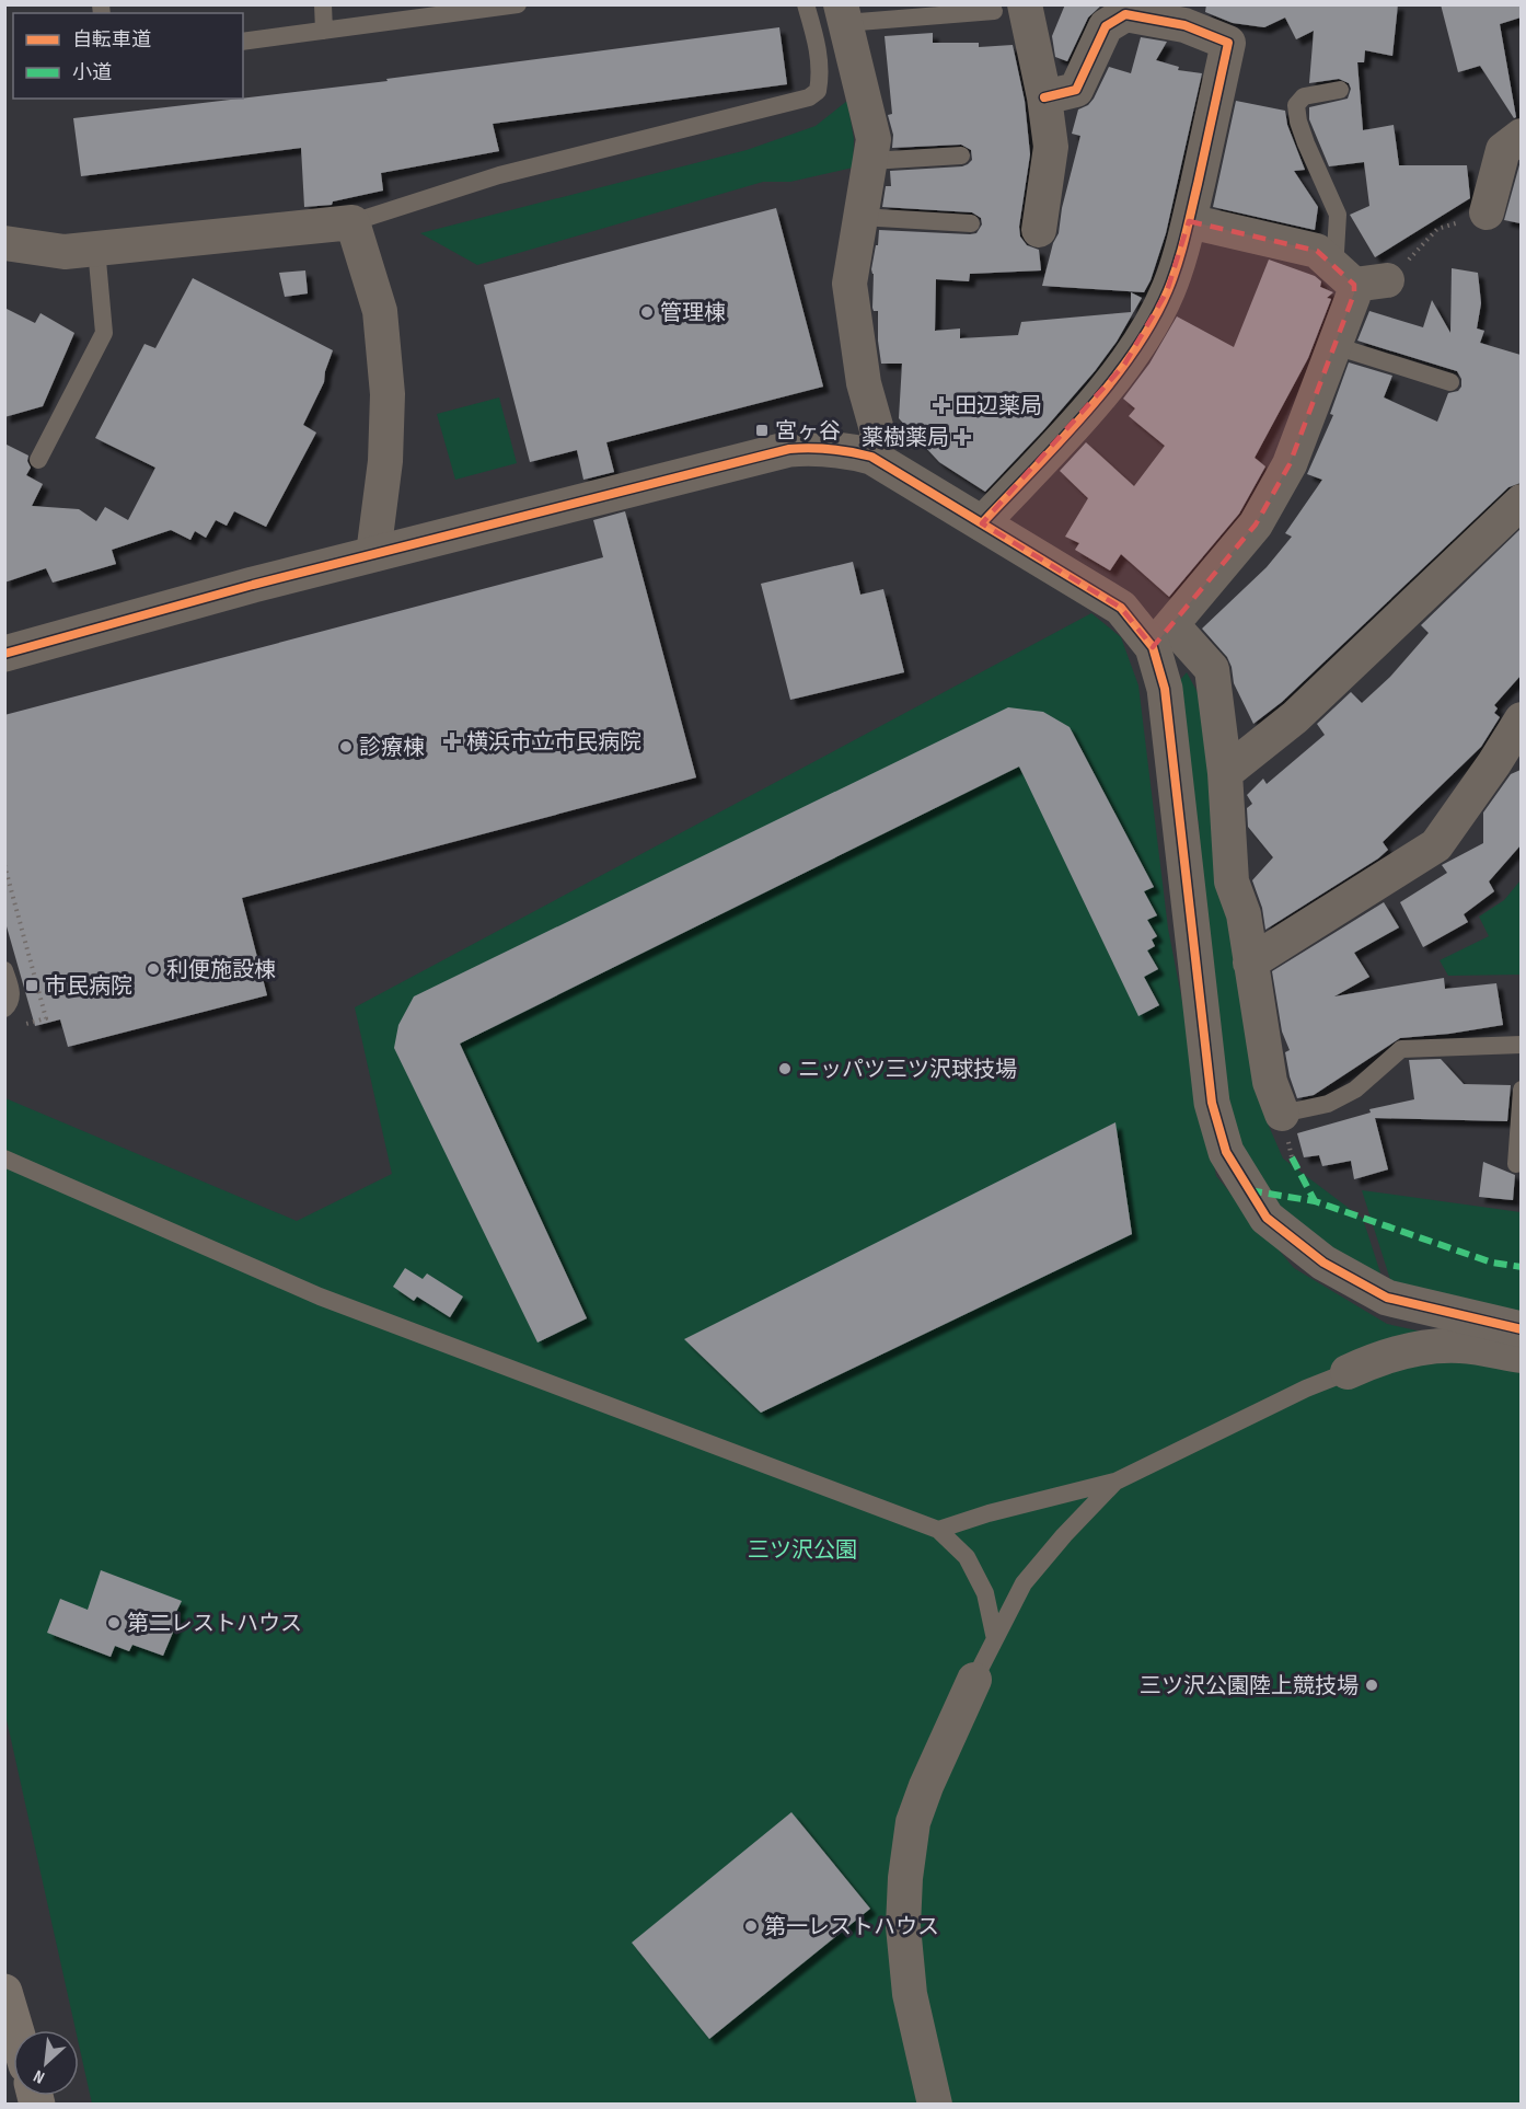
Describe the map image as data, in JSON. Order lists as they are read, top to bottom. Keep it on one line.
{"parks":["三ツ沢公園"],"places":{"other":["管理棟","診療棟","利便施設棟","ニッパツ三ツ沢球技場","第二レストハウス","三ツ沢公園陸上競技場","第一レストハウス"],"health":["田辺薬局","薬樹薬局","横浜市立市民病院"],"transit":["宮ヶ谷","市民病院"]},"legend":["自転車道","小道"],"north":"bottom left"}
